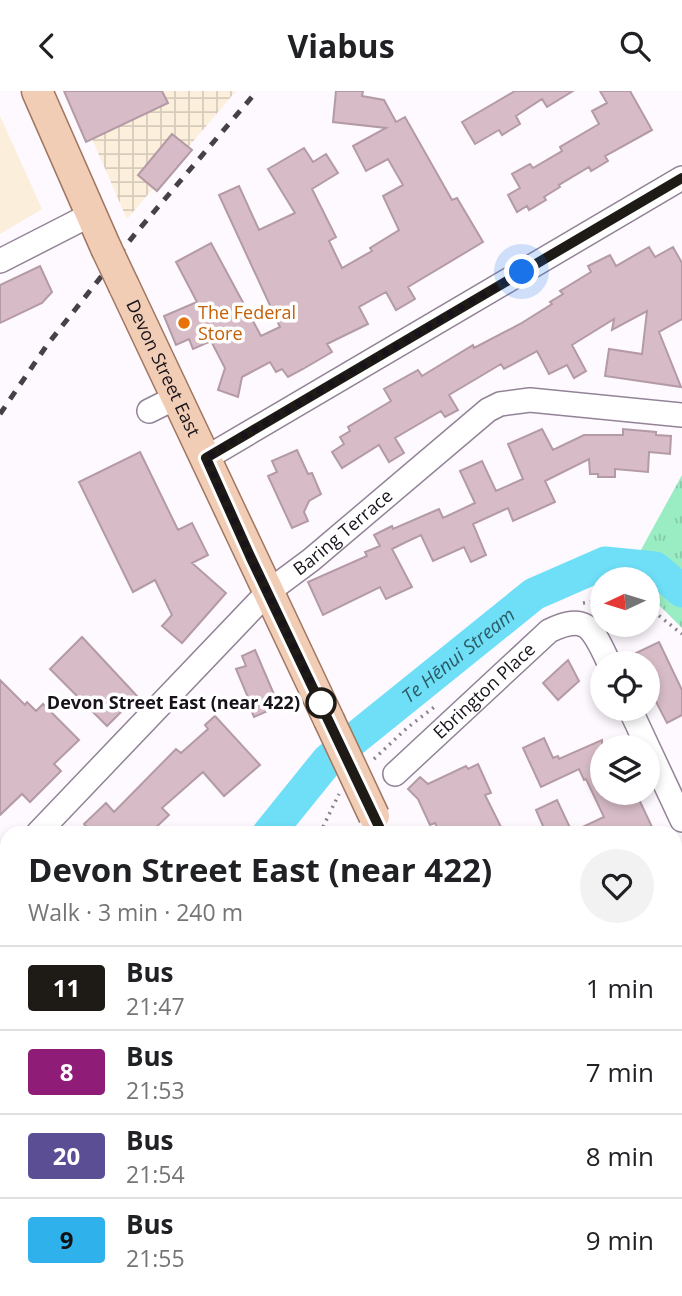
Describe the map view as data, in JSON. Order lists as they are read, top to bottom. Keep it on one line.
{"streets":{"main road":["Devon Street East"],"street":["Baring Terrace","Ebrington Place"]},"crossings":[["Devon Street East","Baring Terrace"]],"water":["Te Hēnui Stream"],"places":["The Federal Store","Devon Street East (near 422)"],"lines":["bus line 11"],"north":"left","page":{"header":"Viabus","heading":["Devon Street East (near 422)","Walk · 3 min · 240 m"],"list":[{"mark":"11","name":"Bus","note":"21:47","value":"1 min"},{"mark":"8","name":"Bus","note":"21:53","value":"7 min"},{"mark":"20","name":"Bus","note":"21:54","value":"8 min"},{"mark":"9","name":"Bus","note":"21:55","value":"9 min"}]}}
